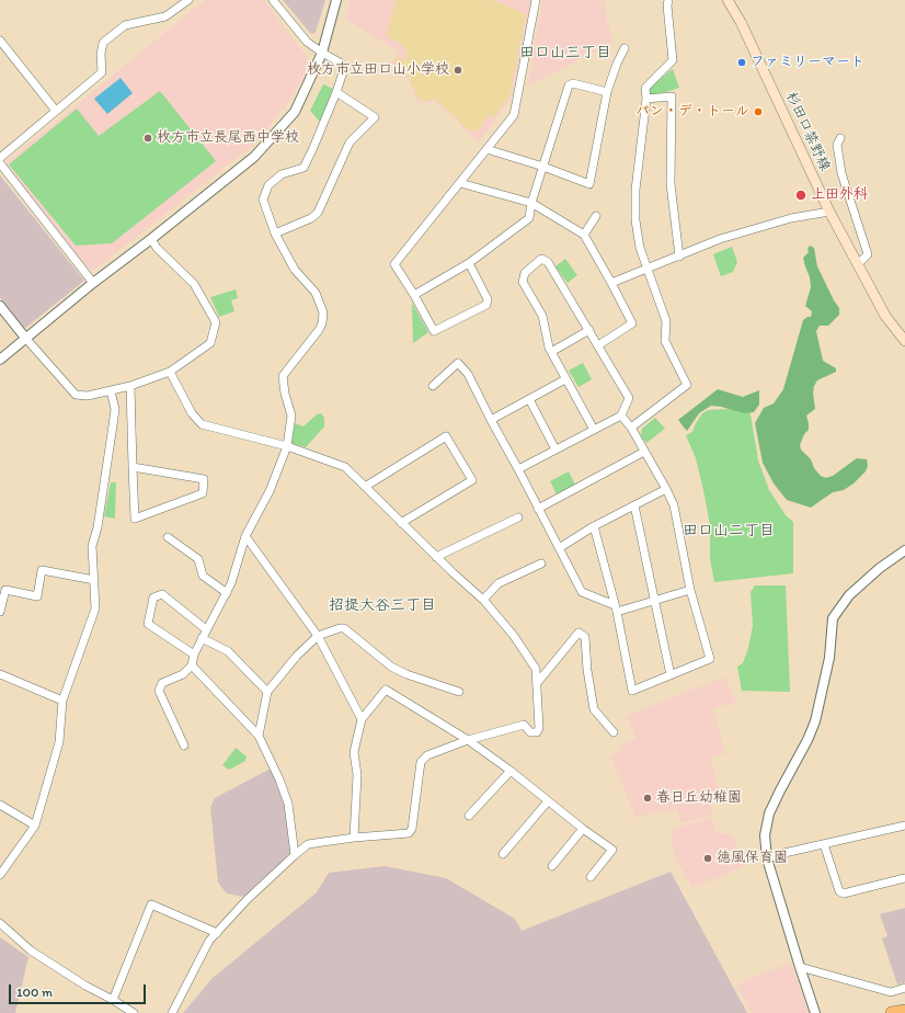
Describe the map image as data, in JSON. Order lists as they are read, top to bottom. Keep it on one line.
{"streets":{"main road":["杉田口禁野線"]},"districts":["田口山三丁目","田口山二丁目","招提大谷三丁目"],"places":["ファミリーマート","枚方市立田口山小学校","パン・デ・トール","枚方市立長尾西中学校","上田外科","春日丘幼稚園","徳風保育園"],"scale_bar":"100 m"}
